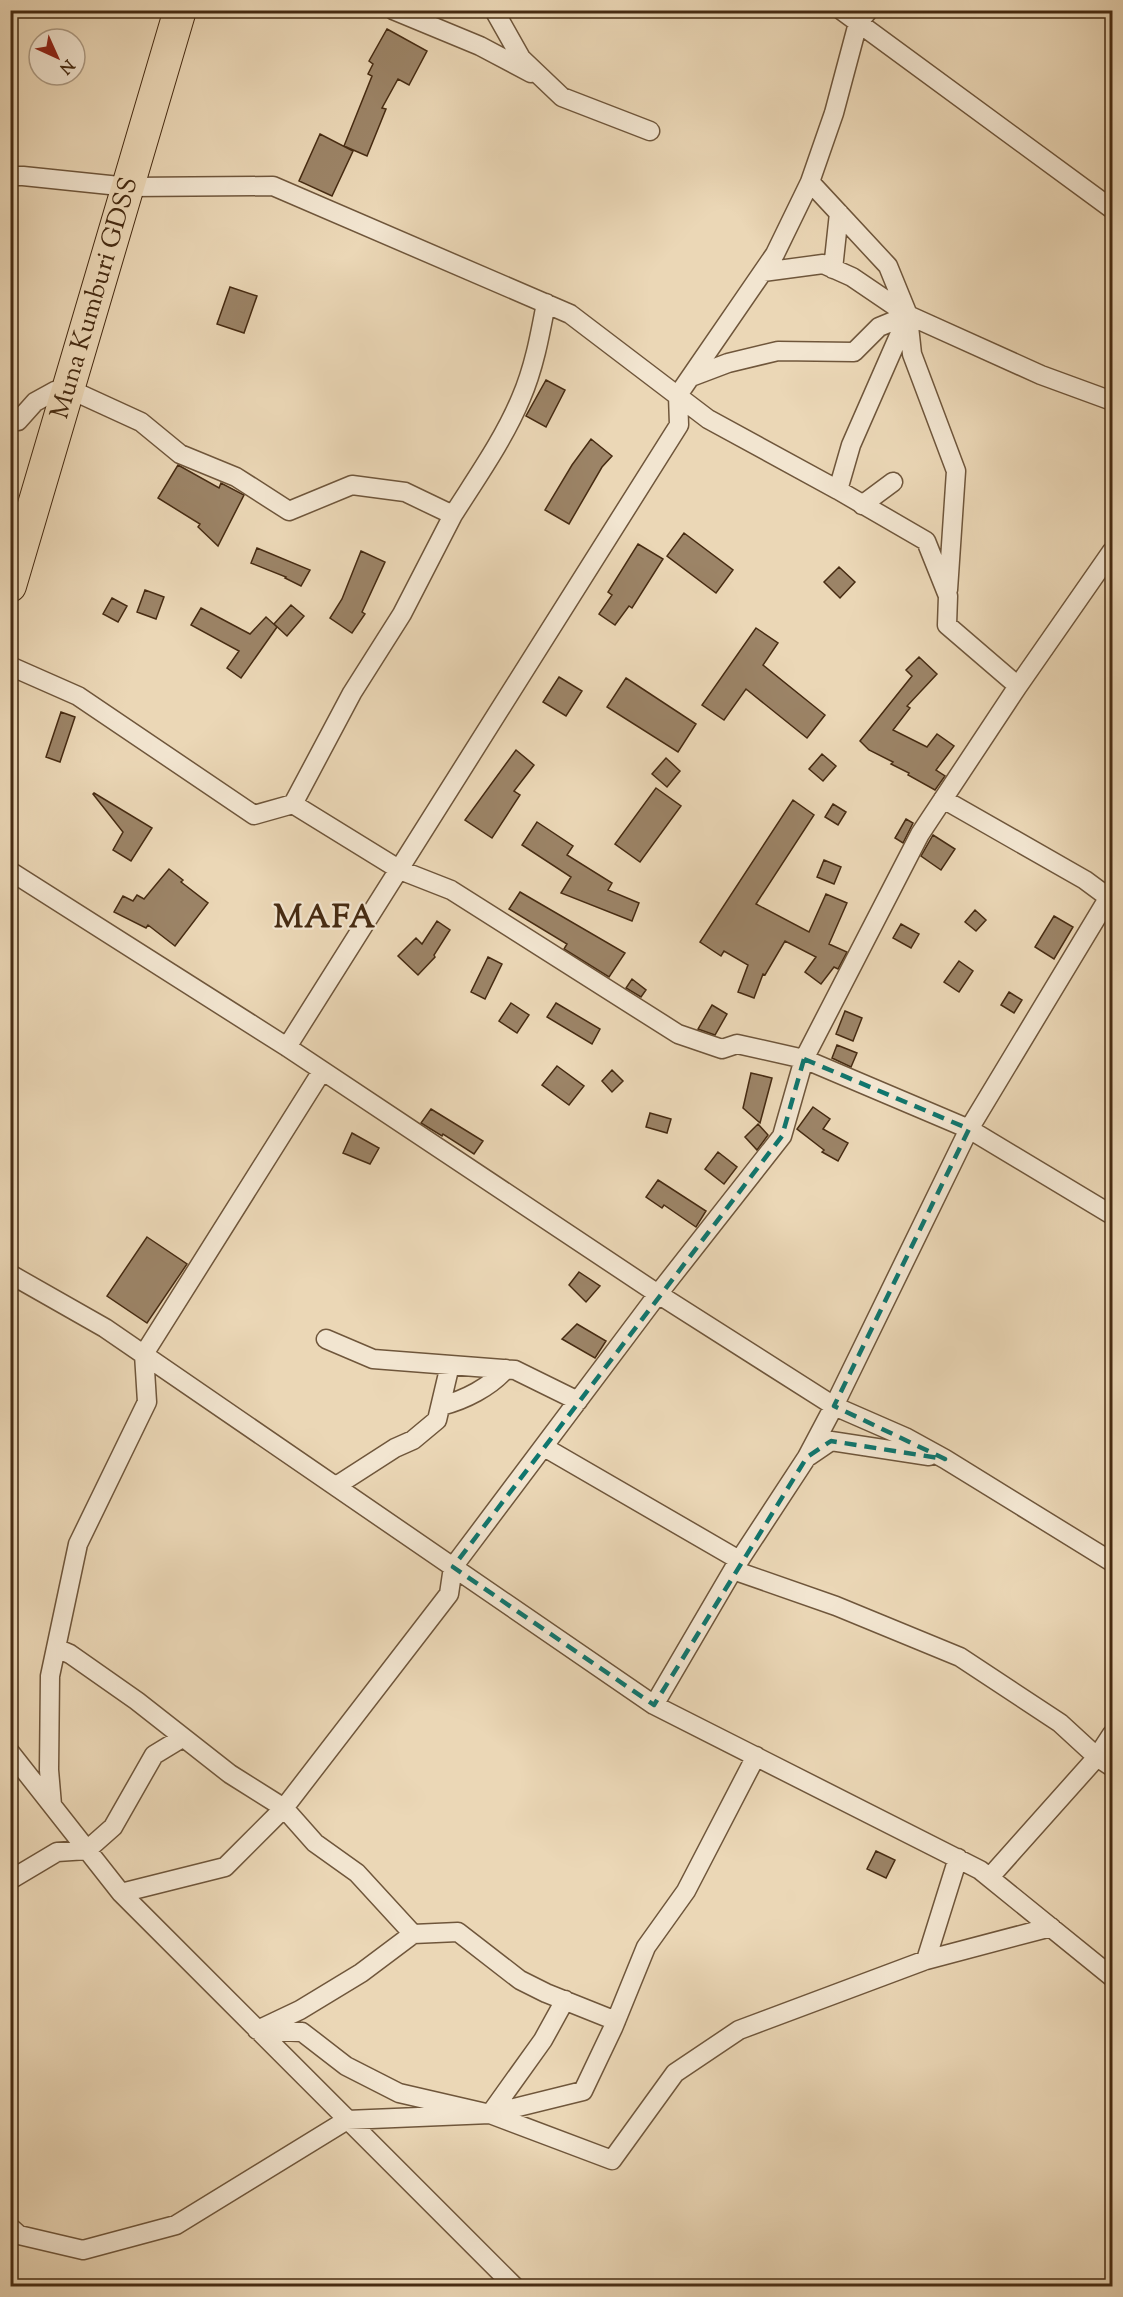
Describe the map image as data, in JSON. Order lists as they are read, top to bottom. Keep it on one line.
{"streets":{"highway":["Muna Kumburi GDSS"]},"districts":["MAFA"],"north":"bottom right"}
